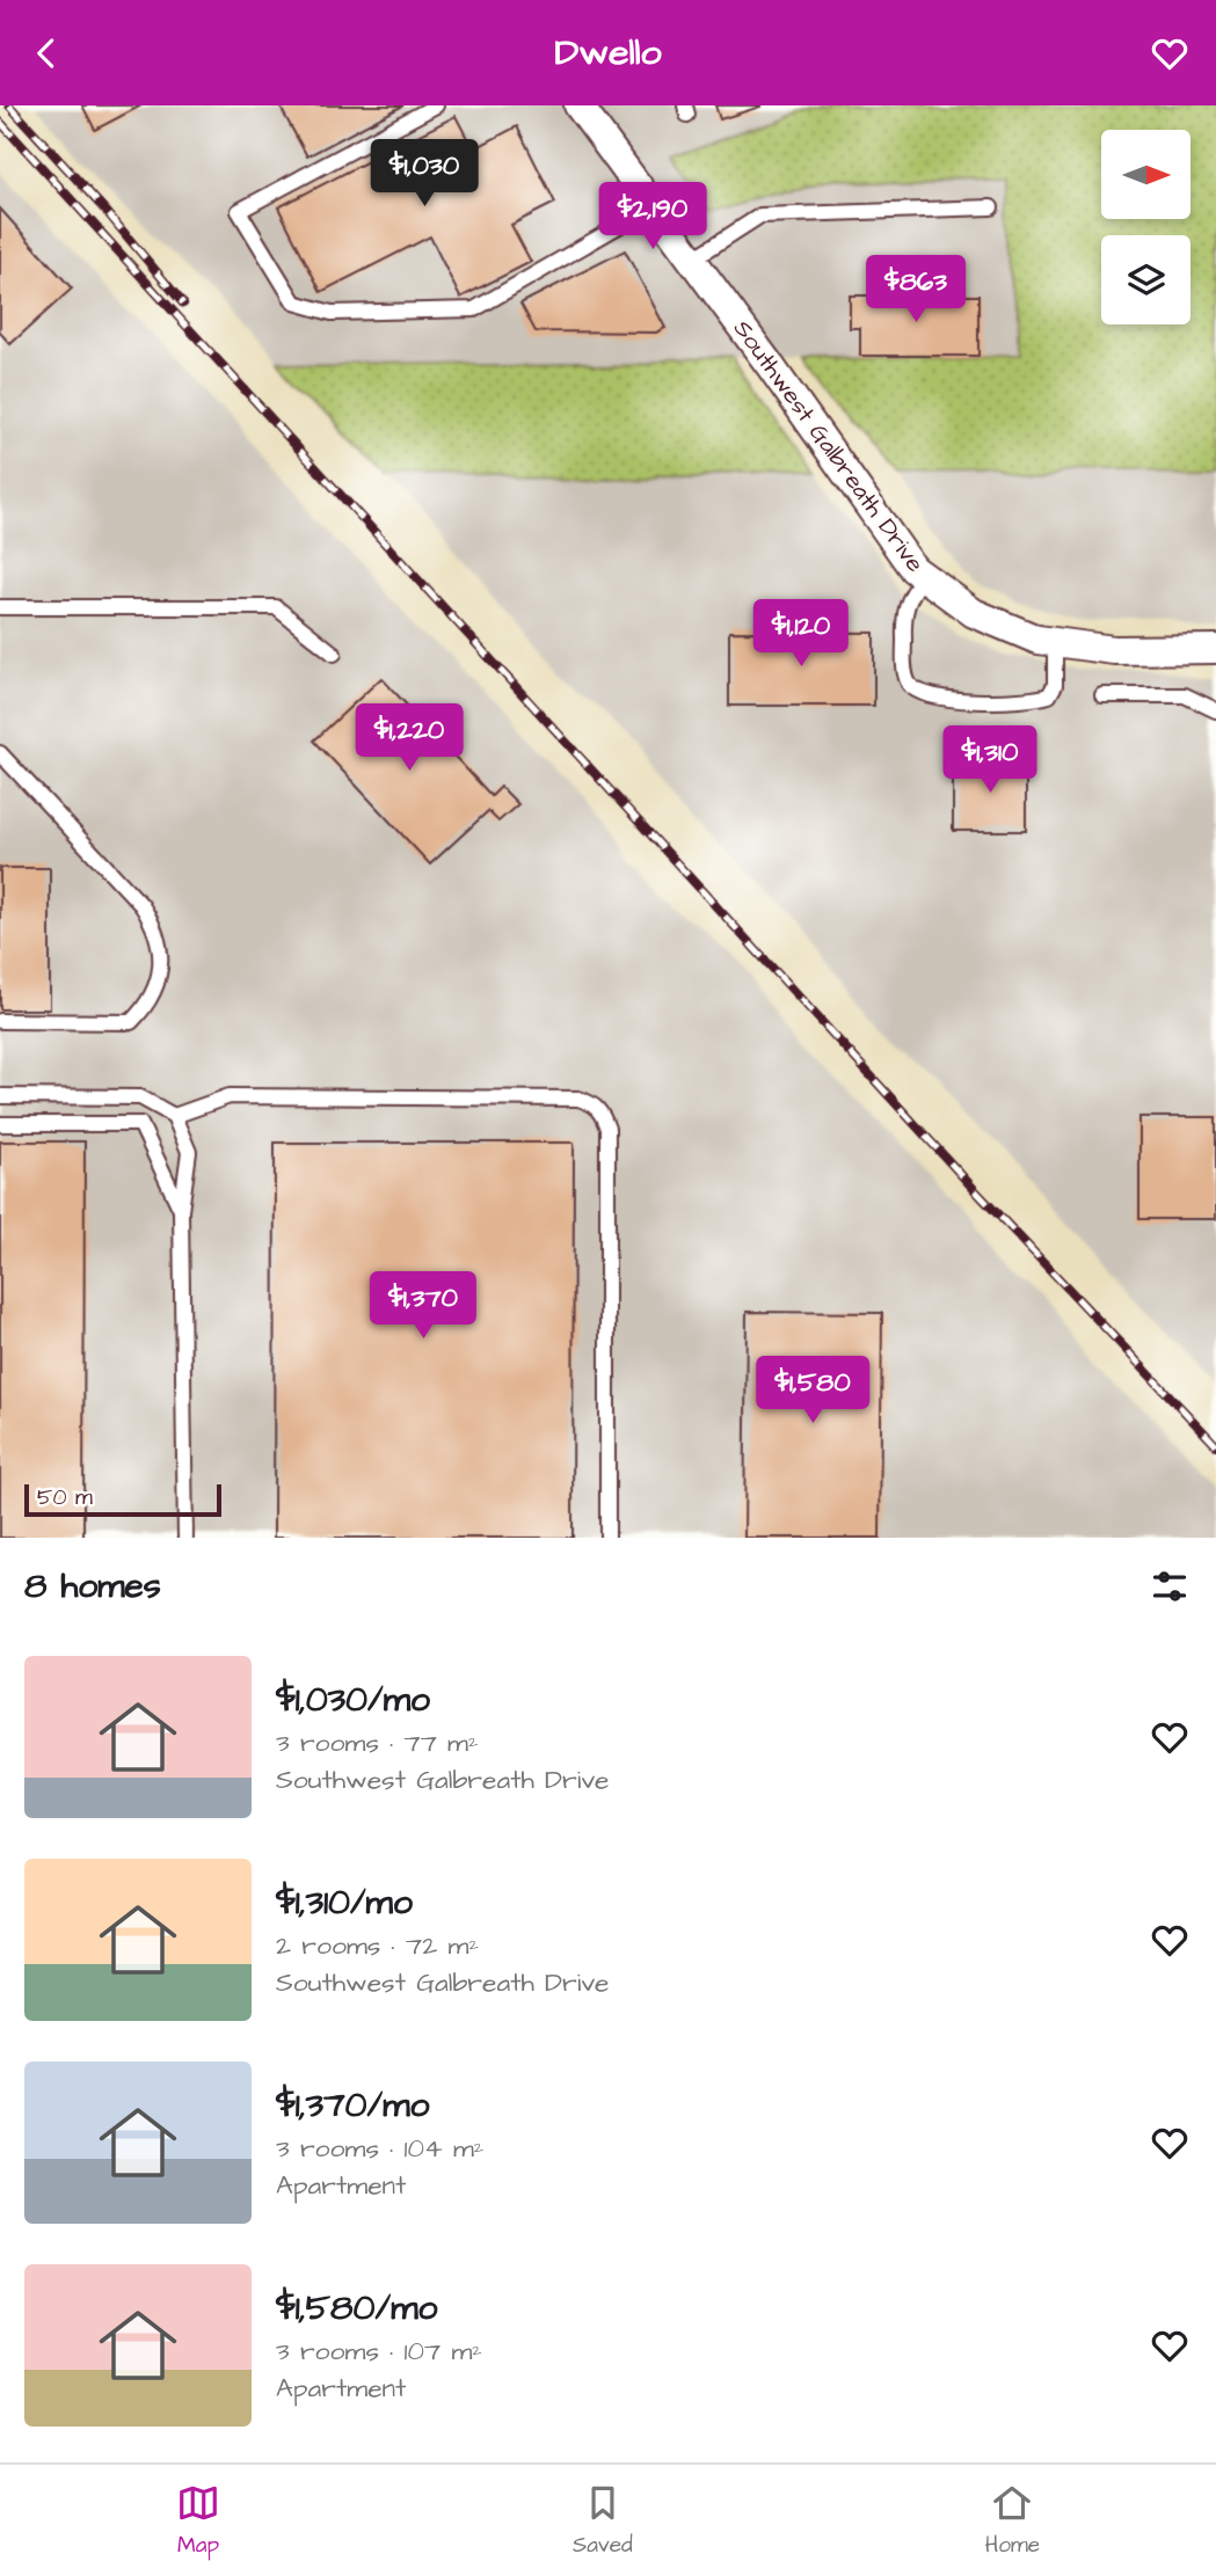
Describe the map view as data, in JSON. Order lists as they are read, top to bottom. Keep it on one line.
{"streets":{"street":["Southwest Galbreath Drive"]},"scale_bar":"50 m","north":"right","page":{"header":"Dwello","price":["$1,030","$2,190","$863","$1,120","$1,220","$1,310","$1,370","$1,580"],"scale":"50 m","heading":"8 homes","list":[{"name":"$1,030/mo","note":"3 rooms · 77 m² · Southwest Galbreath Drive"},{"name":"$1,310/mo","note":"2 rooms · 72 m² · Southwest Galbreath Drive"},{"name":"$1,370/mo","note":"3 rooms · 104 m² · Apartment"},{"name":"$1,580/mo","note":"3 rooms · 107 m² · Apartment"}],"tabs":["Map","Saved","Home"]}}
